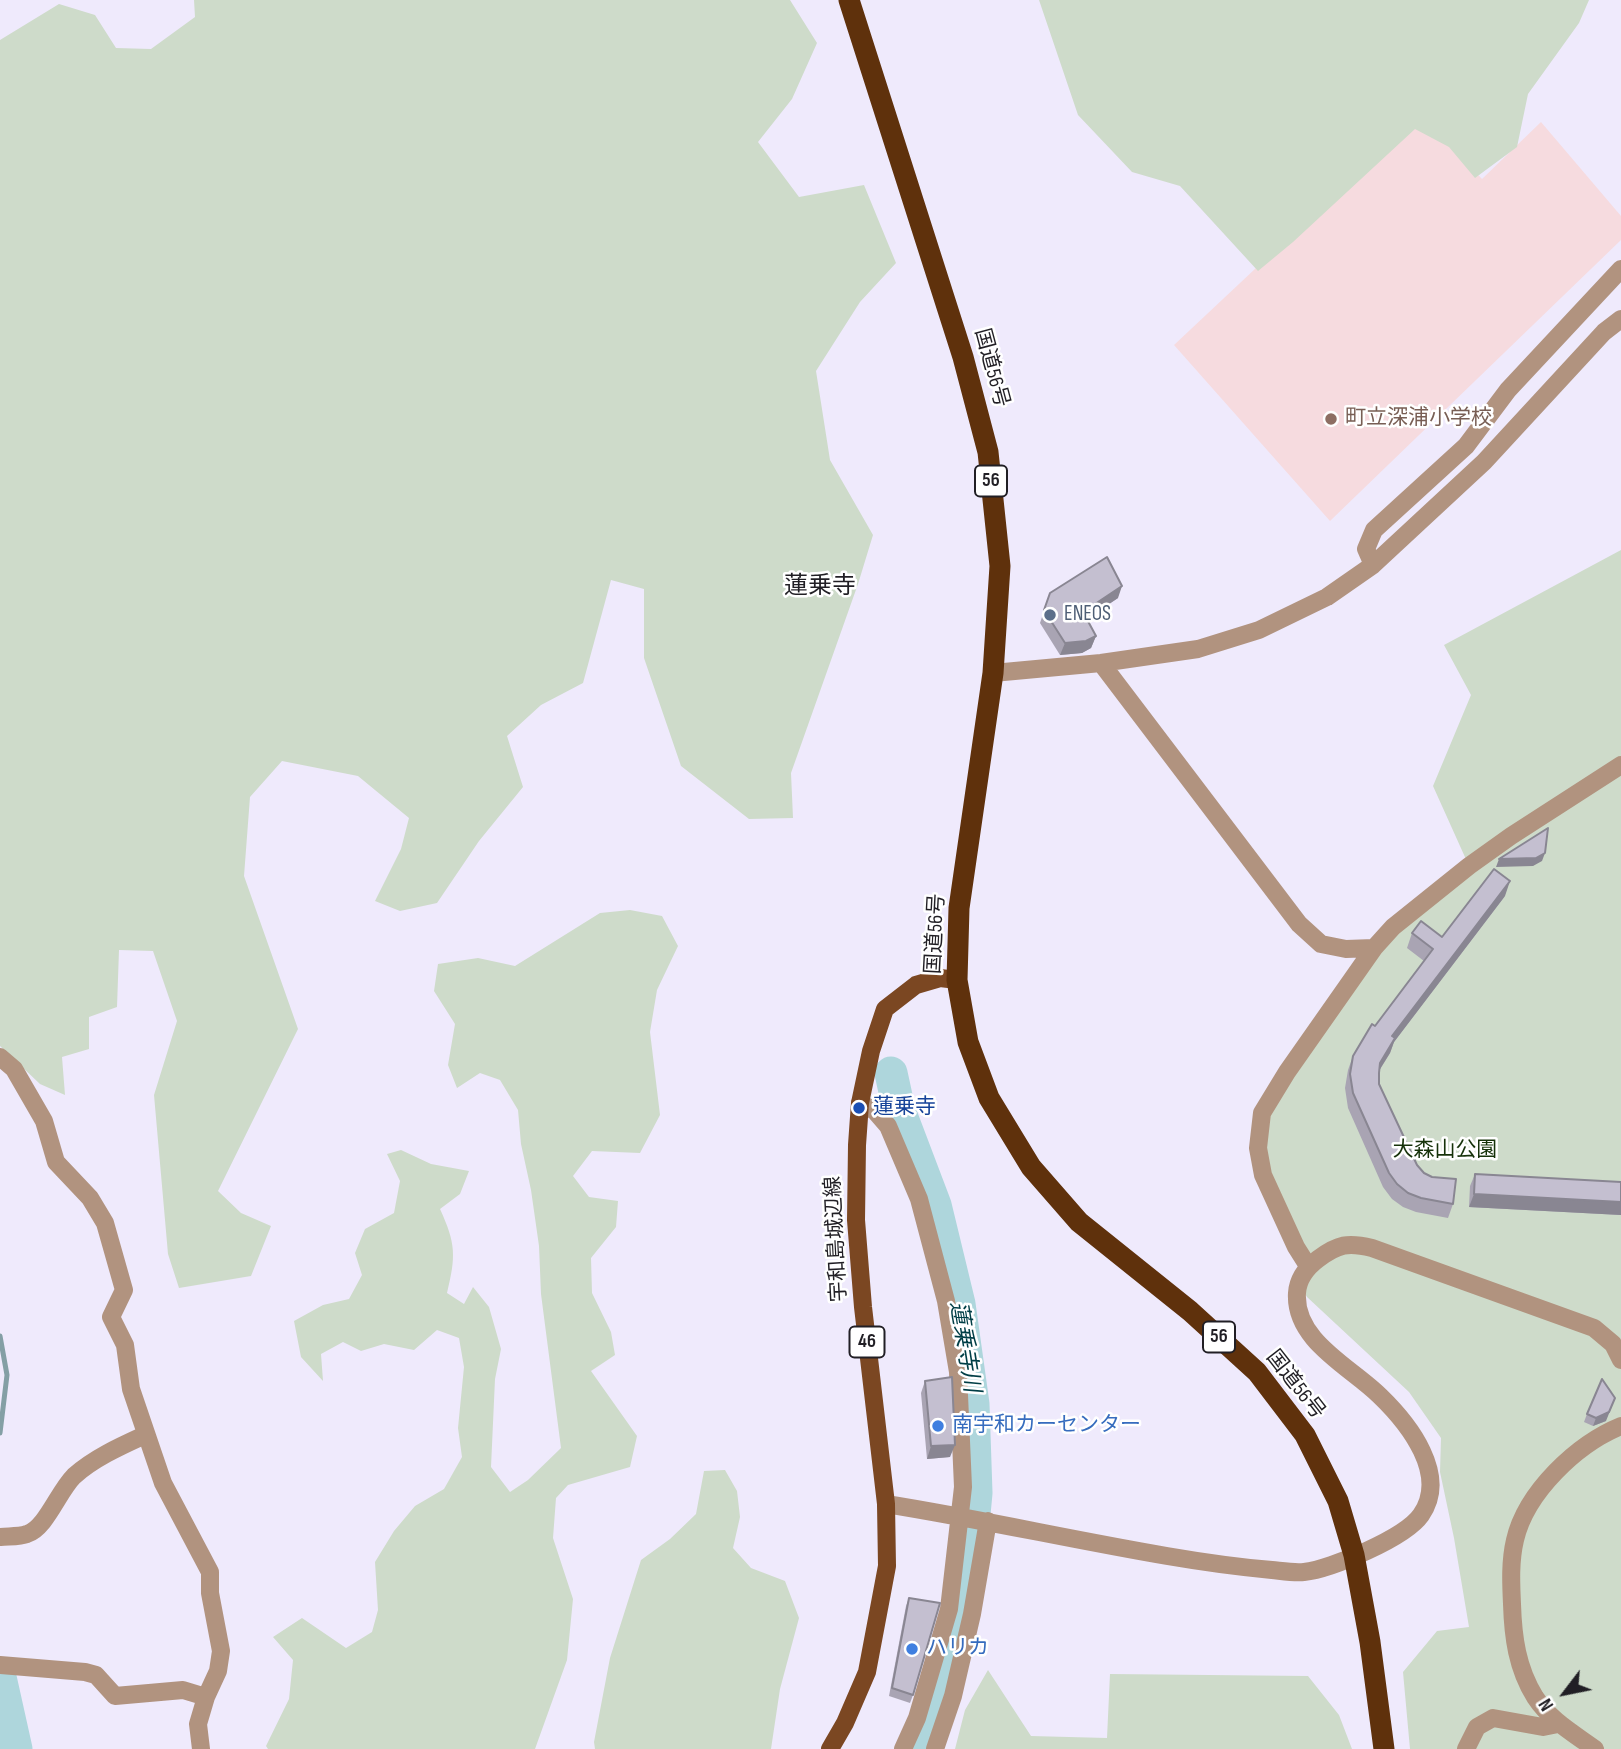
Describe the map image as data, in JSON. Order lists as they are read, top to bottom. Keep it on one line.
{"streets":{"highway":["国道56号","56"],"main road":["宇和島城辺線","46"]},"crossings":[["国道56号","宇和島城辺線"]],"districts":["蓮乗寺"],"water":["蓮乗寺川"],"parks":["大森山公園"],"places":["町立深浦小学校","ENEOS","蓮乗寺","南宇和カーセンター","ハリカ"],"north":"bottom left"}
